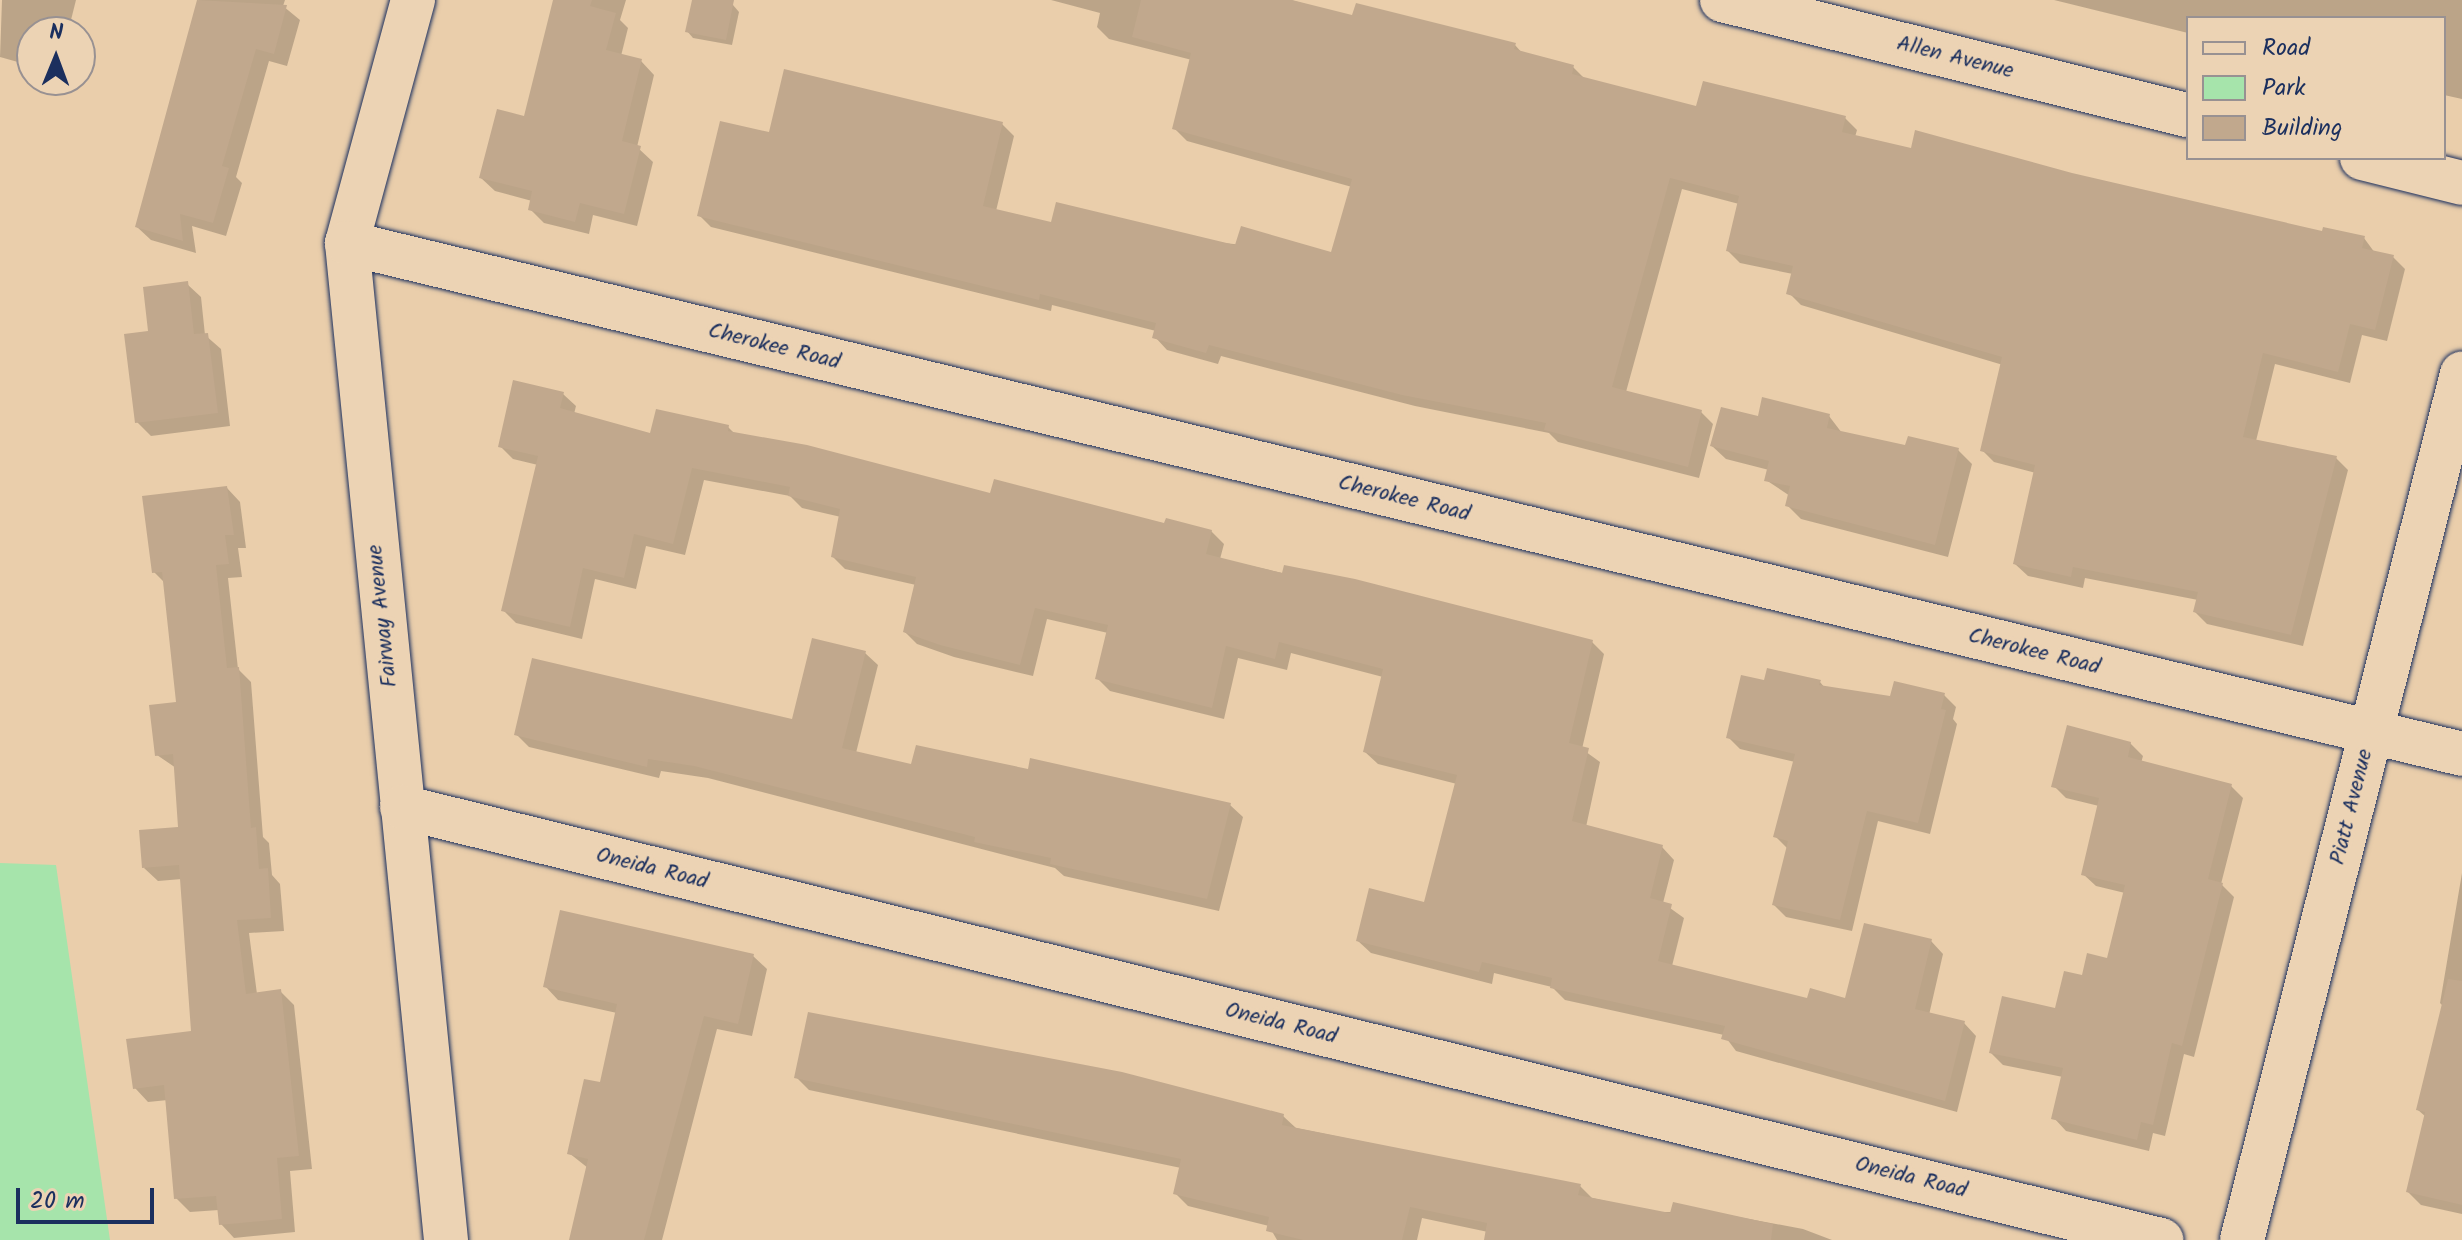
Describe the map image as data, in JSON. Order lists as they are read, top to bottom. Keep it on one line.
{"streets":{"street":["Allen Avenue","Cherokee Road","Fairway Avenue","Piatt Avenue","Oneida Road"]},"crossings":[["Cherokee Road","Fairway Avenue"],["Cherokee Road","Piatt Avenue"],["Fairway Avenue","Oneida Road"]],"legend":["Road","Park","Building"],"scale_bar":"20 m","north":"top"}
